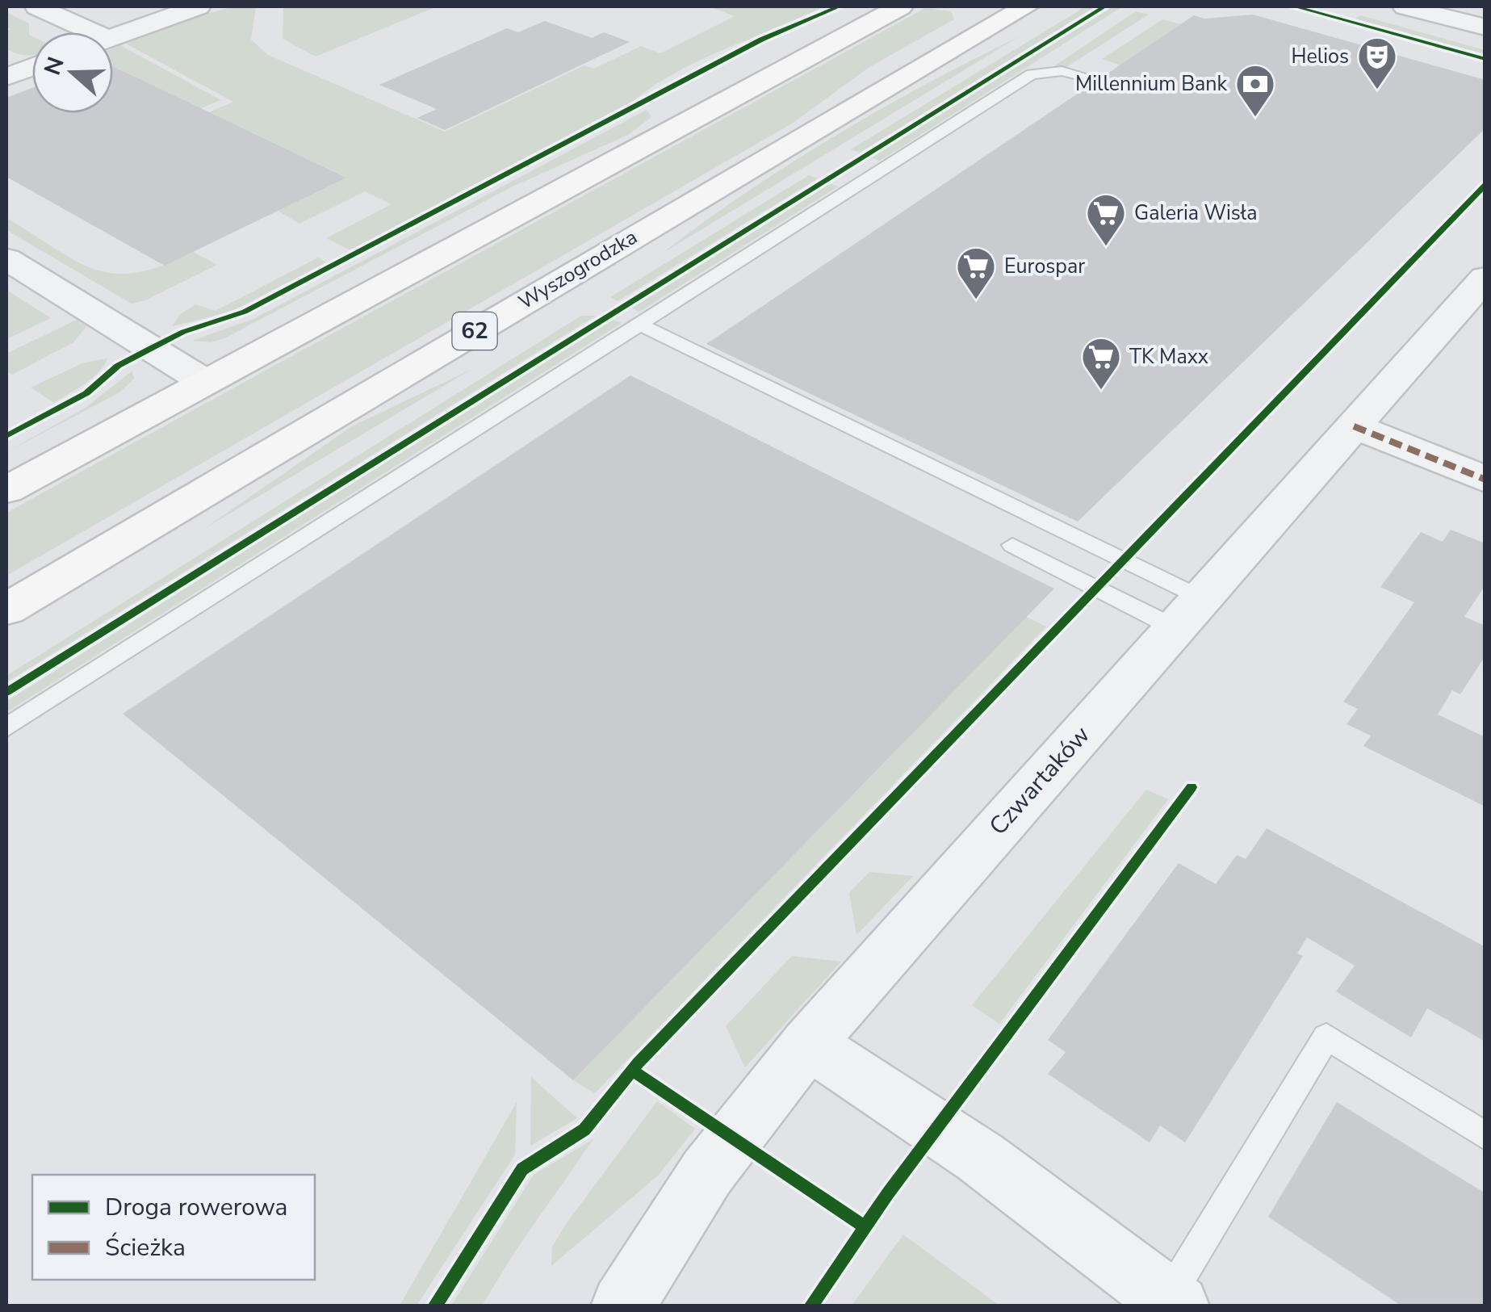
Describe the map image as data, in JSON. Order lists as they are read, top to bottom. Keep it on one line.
{"streets":{"main road":["Wyszogrodzka","62"],"street":["Czwartaków"]},"places":{"theatre":["Helios"],"bank":["Millennium Bank"],"supermarket":["Galeria Wisła","Eurospar","TK Maxx"]},"legend":["Droga rowerowa","Ścieżka"],"north":"left"}
